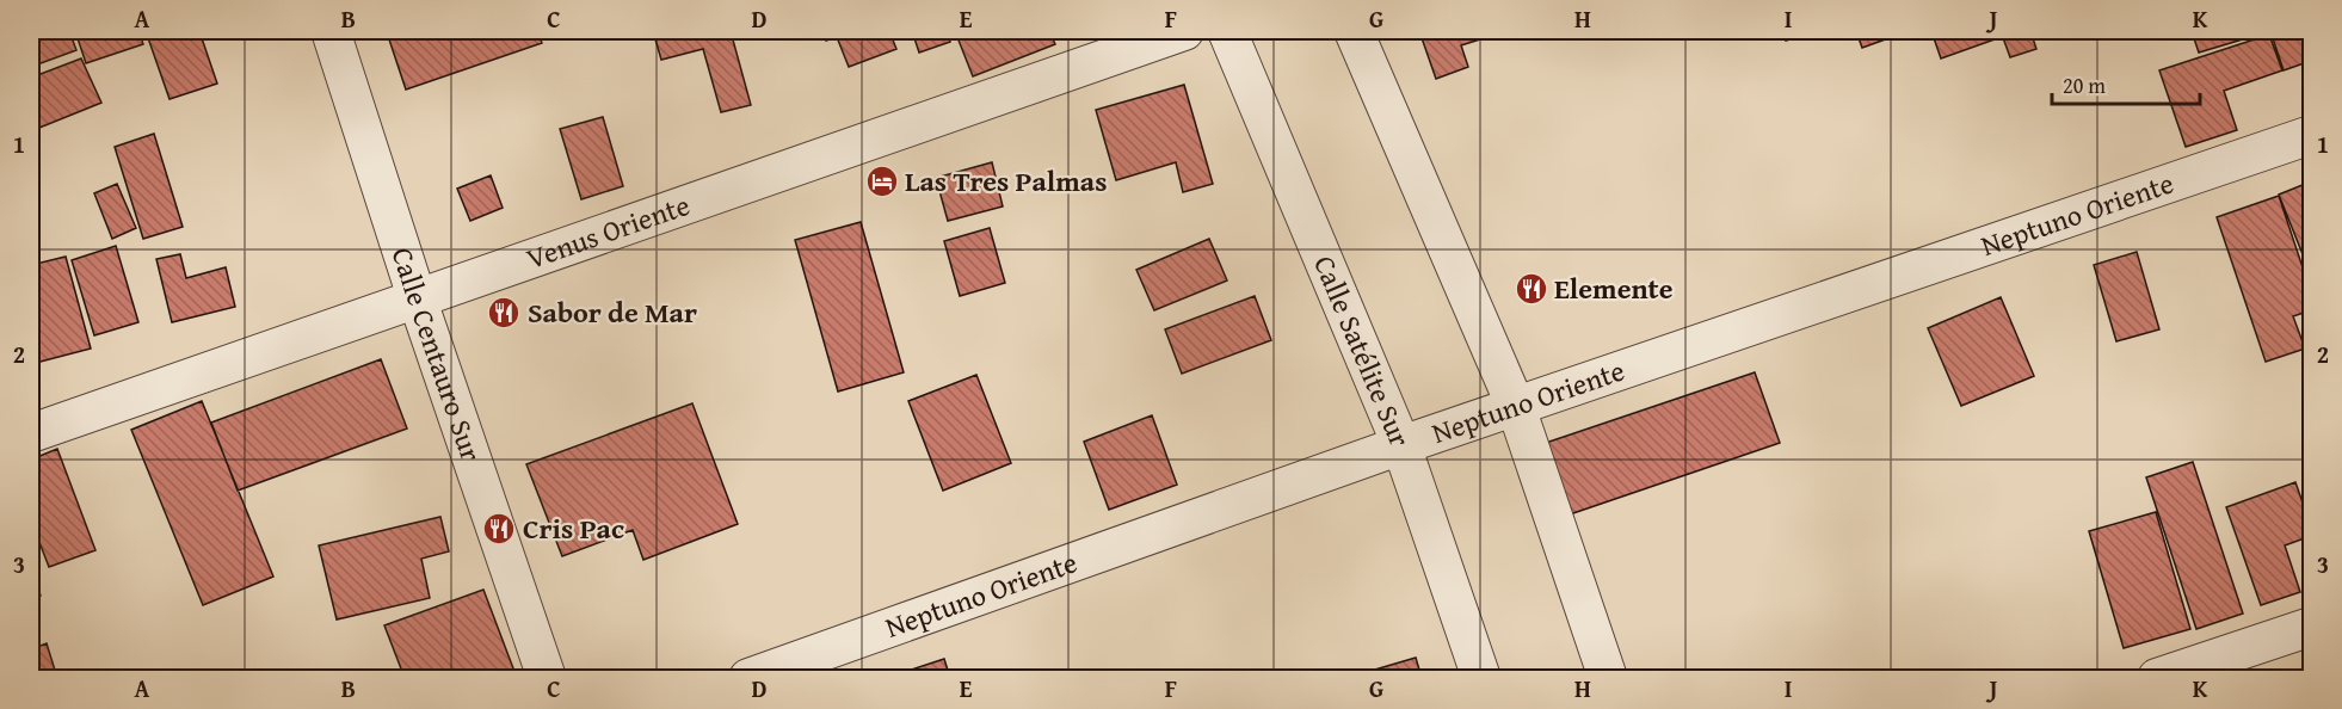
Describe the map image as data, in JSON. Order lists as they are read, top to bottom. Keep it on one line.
{"streets":{"street":["Neptuno Oriente","Venus Oriente","Calle Satélite Sur","Calle Centauro Sur"]},"crossings":[["Neptuno Oriente","Calle Satélite Sur"],["Venus Oriente","Calle Centauro Sur"]],"places":{"hotel":["Las Tres Palmas"],"restaurant":["Elemente","Sabor de Mar","Cris Pac"]},"scale_bar":"20 m","grid":{"columns":["A","B","C","D","E","F","G","H","I","J","K"],"rows":["1","2","3"]}}
